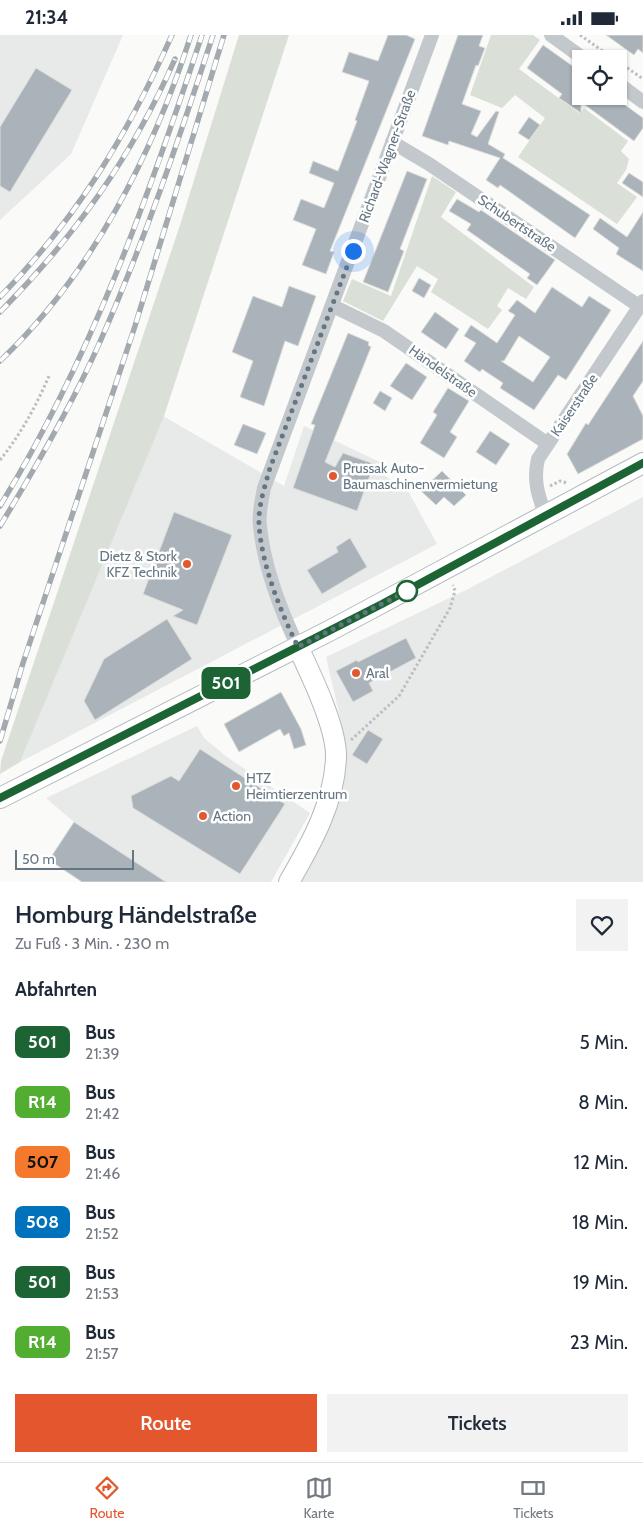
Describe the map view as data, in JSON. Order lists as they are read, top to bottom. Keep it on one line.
{"streets":{"street":["Richard-Wagner-Straße","Schubertstraße","Händelstraße","Kaiserstraße"]},"crossings":[["Richard-Wagner-Straße","Schubertstraße"],["Richard-Wagner-Straße","Händelstraße"],["Schubertstraße","Kaiserstraße"],["Händelstraße","Kaiserstraße"]],"places":["Prussak Auto- Baumaschinenvermietung","Dietz & Stork KFZ Technik","Aral","HTZ Heimtierzentrum","Action"],"lines":["bus line 501"],"scale_bar":"50 m","page":{"status":"21:34","on_map":"501","scale":"50 m","heading":[["Homburg Händelstraße","Zu Fuß · 3 Min. · 230 m"],"Abfahrten"],"list":[{"mark":"501","name":"Bus","note":"21:39","value":"5 Min."},{"mark":"R14","name":"Bus","note":"21:42","value":"8 Min."},{"mark":"507","name":"Bus","note":"21:46","value":"12 Min."},{"mark":"508","name":"Bus","note":"21:52","value":"18 Min."},{"mark":"501","name":"Bus","note":"21:53","value":"19 Min."},{"mark":"R14","name":"Bus","note":"21:57","value":"23 Min."}],"buttons":["Route","Tickets"],"tabs":["Route","Karte","Tickets"]}}
